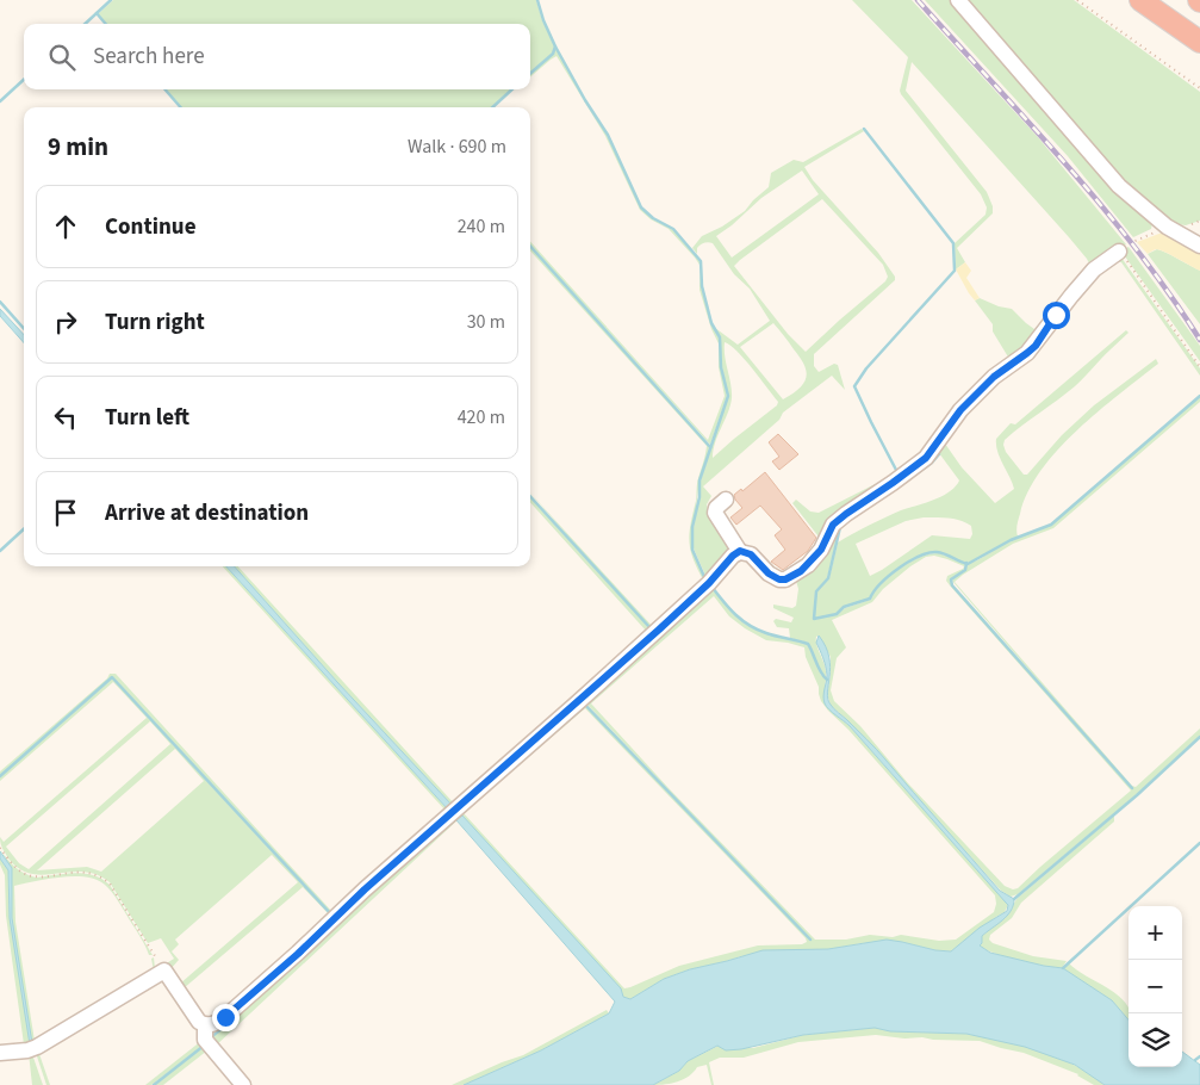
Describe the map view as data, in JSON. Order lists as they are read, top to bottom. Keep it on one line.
{"page":{"search":"Search here","heading":["9 min","Walk · 690 m"],"list":[["Continue","240 m"],["Turn right","30 m"],["Turn left","420 m"],"Arrive at destination"],"map_buttons":["+","−"]}}
